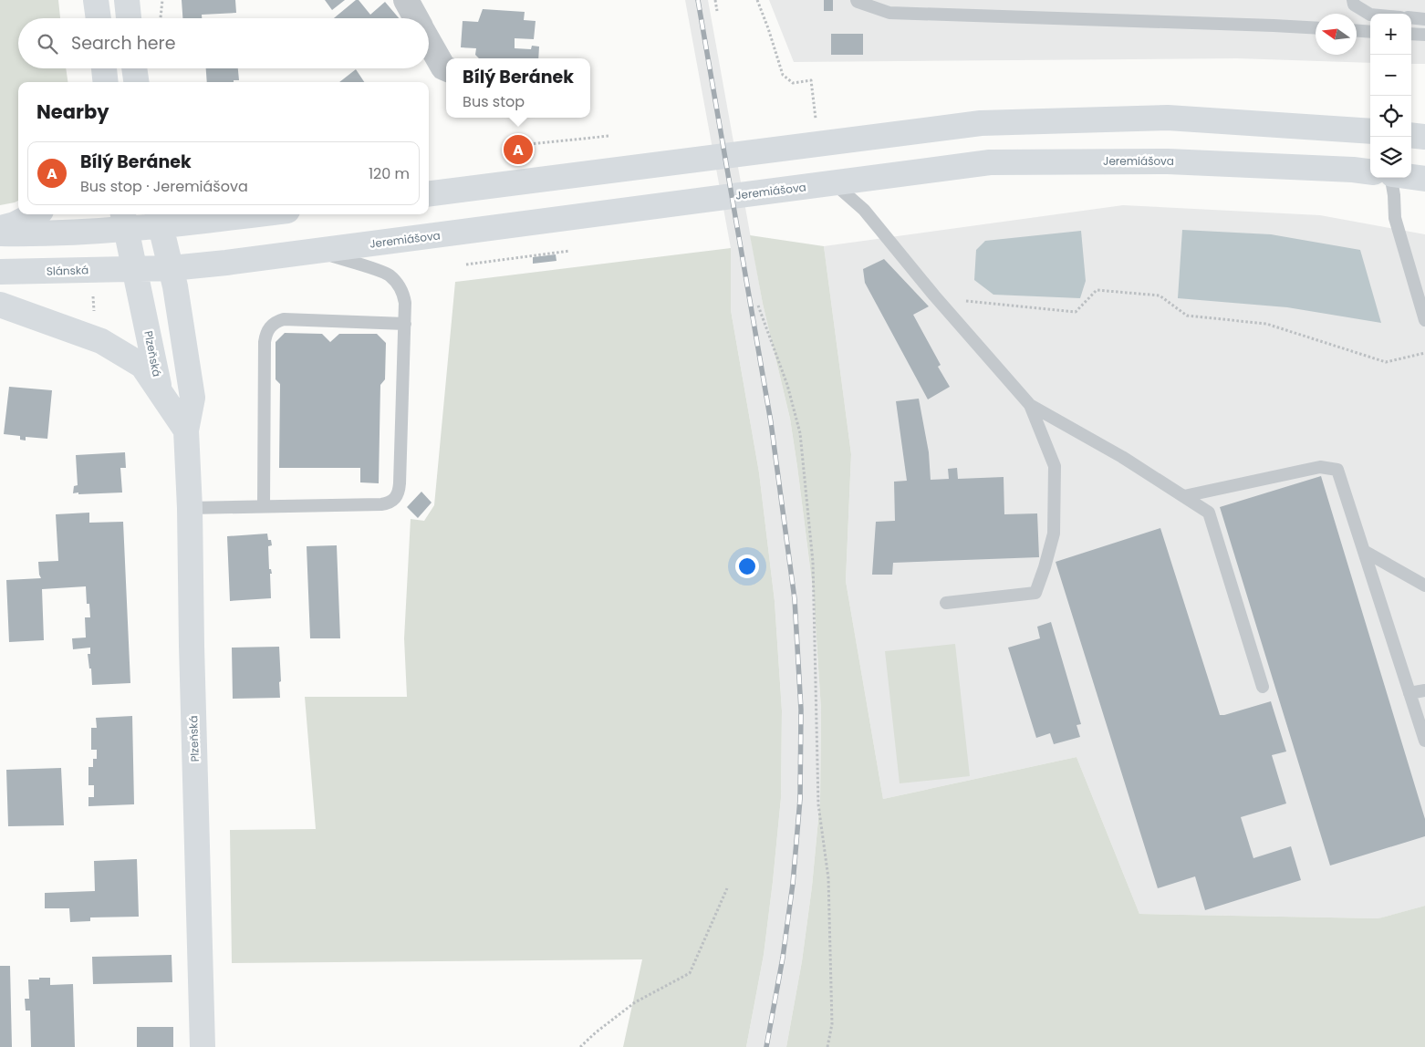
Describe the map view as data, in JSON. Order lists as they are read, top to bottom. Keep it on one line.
{"streets":{"main road":["Jeremiášova","Slánská","Plzeňská"]},"crossings":[["Jeremiášova","Plzeňská"],["Slánská","Plzeňská"]],"north":"left","page":{"map_buttons":["+","−"],"search":"Search here","popup":["Bílý Beránek","Bus stop"],"heading":"Nearby","pins":"A","list":[{"mark":"A","name":"Bílý Beránek","note":"Bus stop · Jeremiášova","value":"120 m"}]}}
